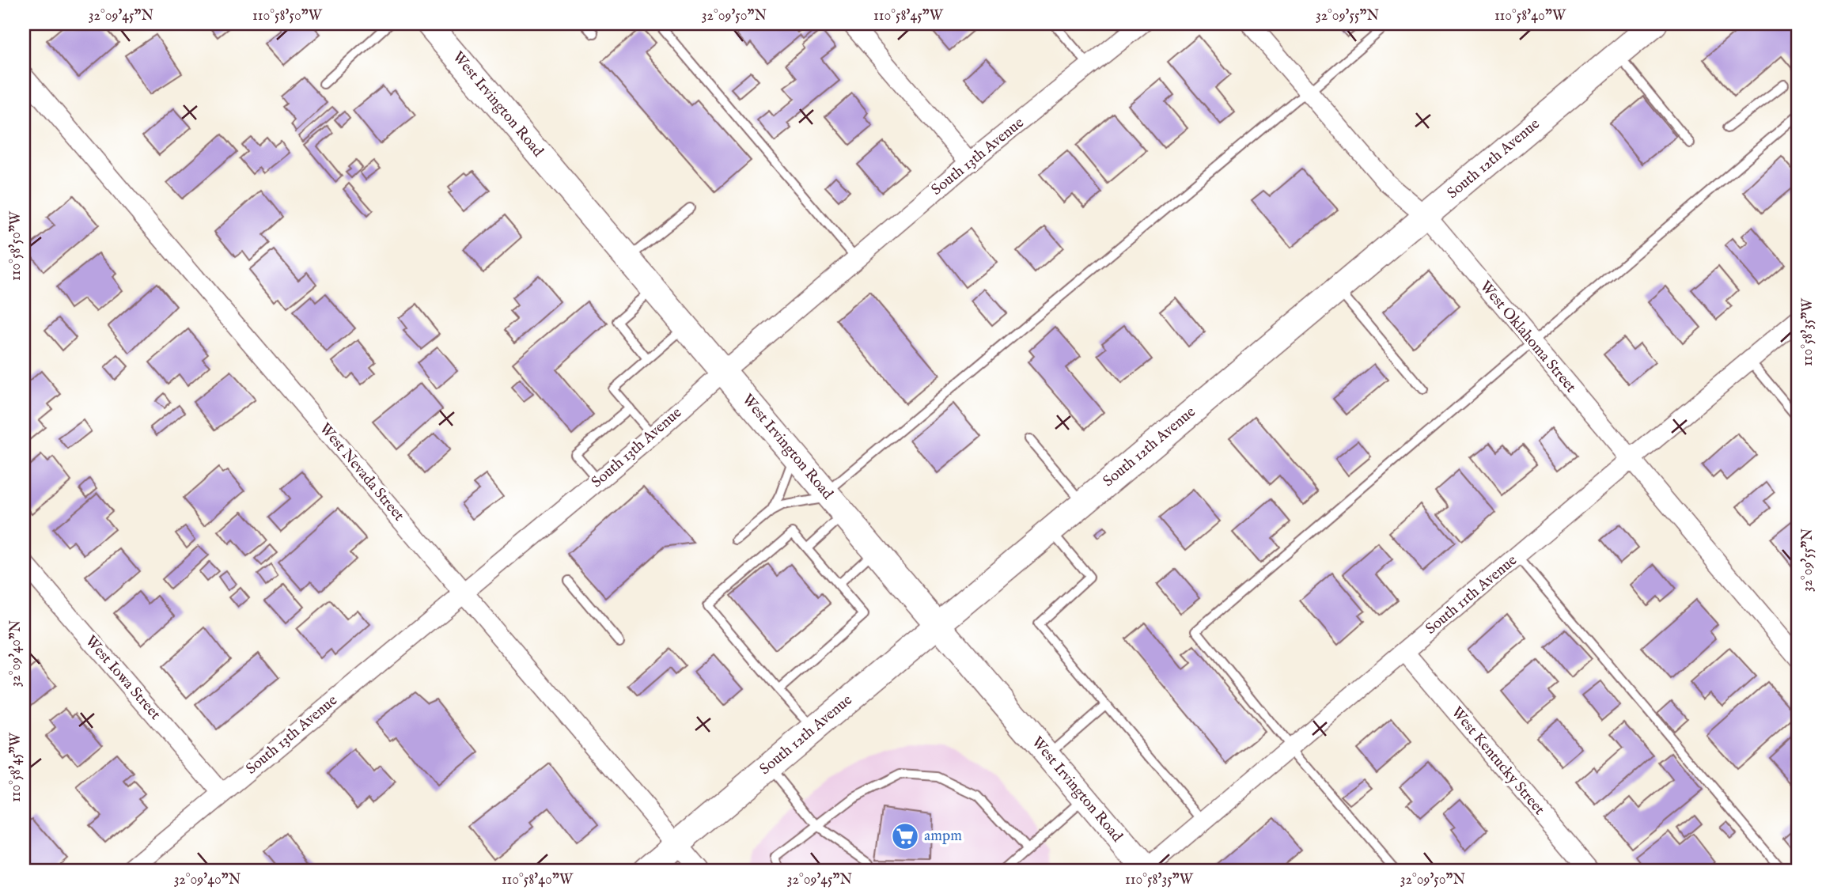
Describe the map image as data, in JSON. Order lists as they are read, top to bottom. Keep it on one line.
{"streets":{"main road":["West Irvington Road","South 12th Avenue"],"street":["South 13th Avenue","West Oklahoma Street","West Nevada Street","South 11th Avenue","West Iowa Street","West Kentucky Street"]},"crossings":[["West Irvington Road","South 13th Avenue"],["West Irvington Road","South 12th Avenue"],["West Irvington Road","South 11th Avenue"],["South 13th Avenue","West Nevada Street"],["South 13th Avenue","West Iowa Street"],["South 12th Avenue","West Oklahoma Street"],["South 12th Avenue","West Nevada Street"],["West Oklahoma Street","South 11th Avenue"],["South 11th Avenue","West Kentucky Street"]],"places":{"supermarket":["ampm"]},"coordinates":["32°09'45\"N","110°58'50\"W","32°09'50\"N","110°58'45\"W","32°09'55\"N","110°58'40\"W","110°58'35\"W","32°09'40\"N"]}
